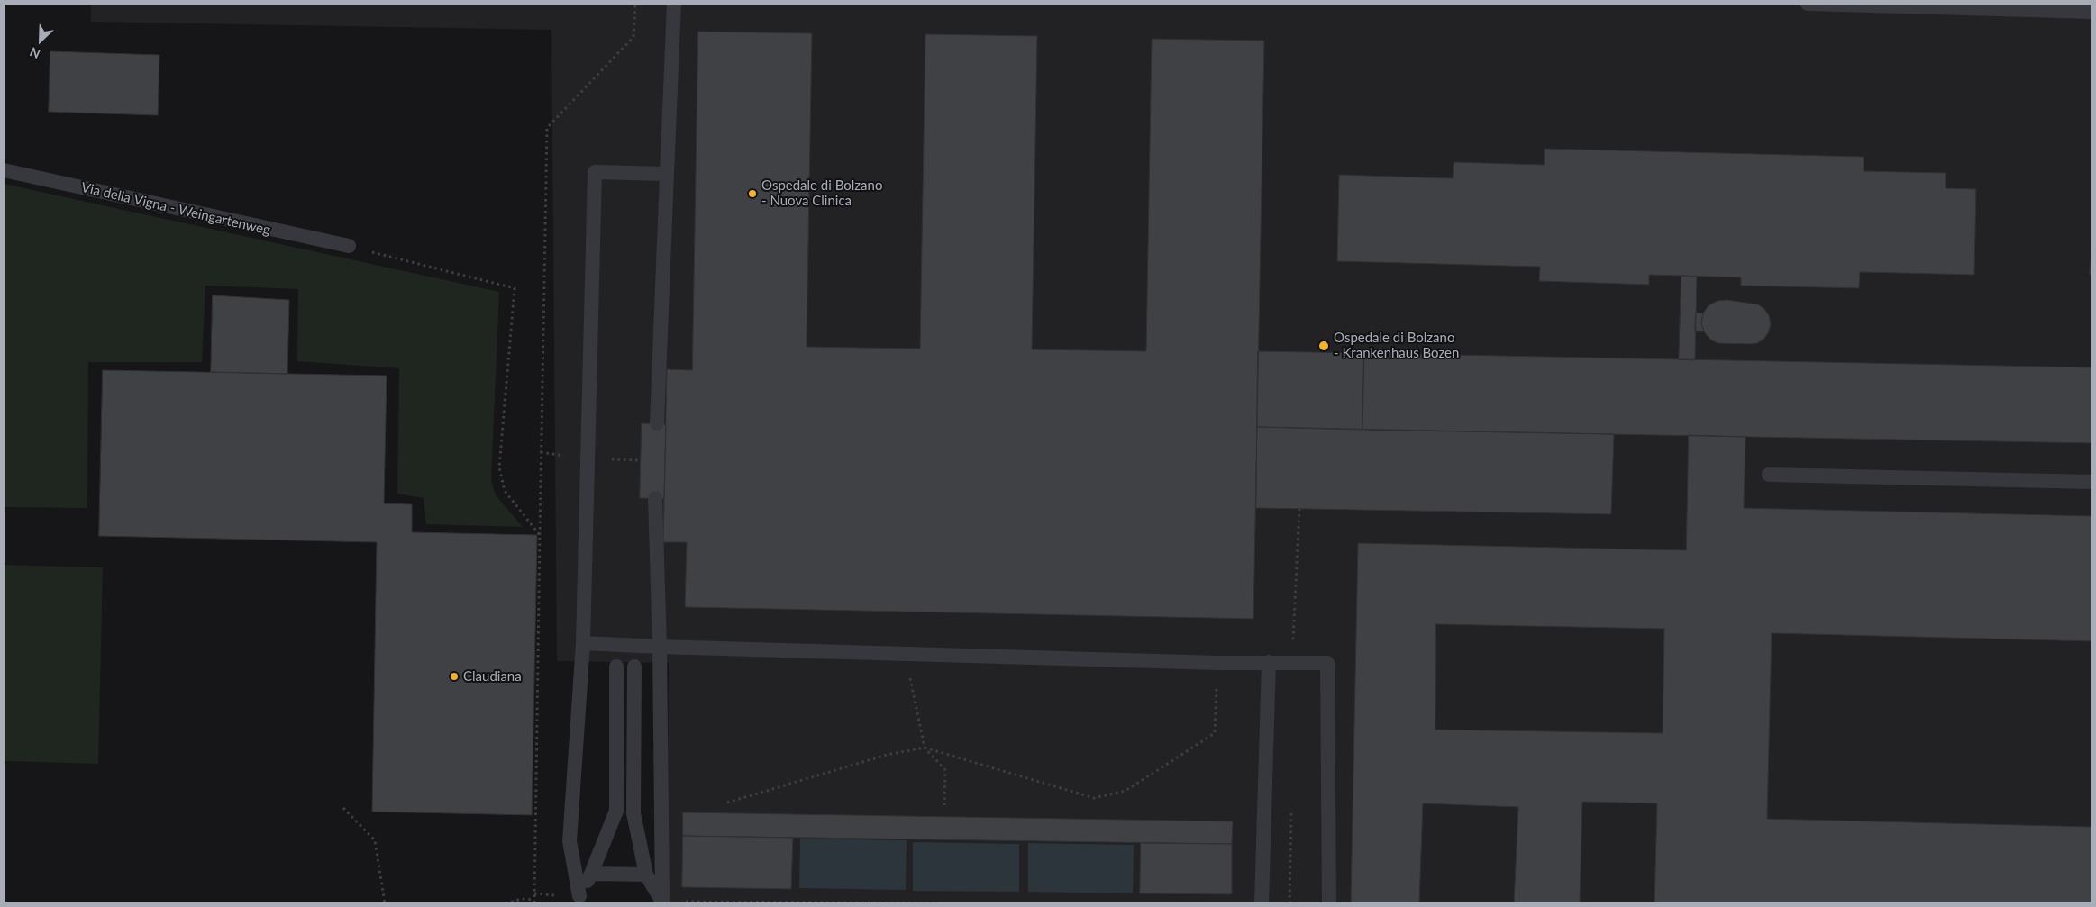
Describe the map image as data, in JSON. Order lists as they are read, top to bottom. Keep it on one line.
{"streets":{"lane":["Via della Vigna - Weingartenweg"]},"places":["Ospedale di Bolzano - Nuova Clinica","Ospedale di Bolzano - Krankenhaus Bozen","Claudiana"],"north":"bottom left"}
